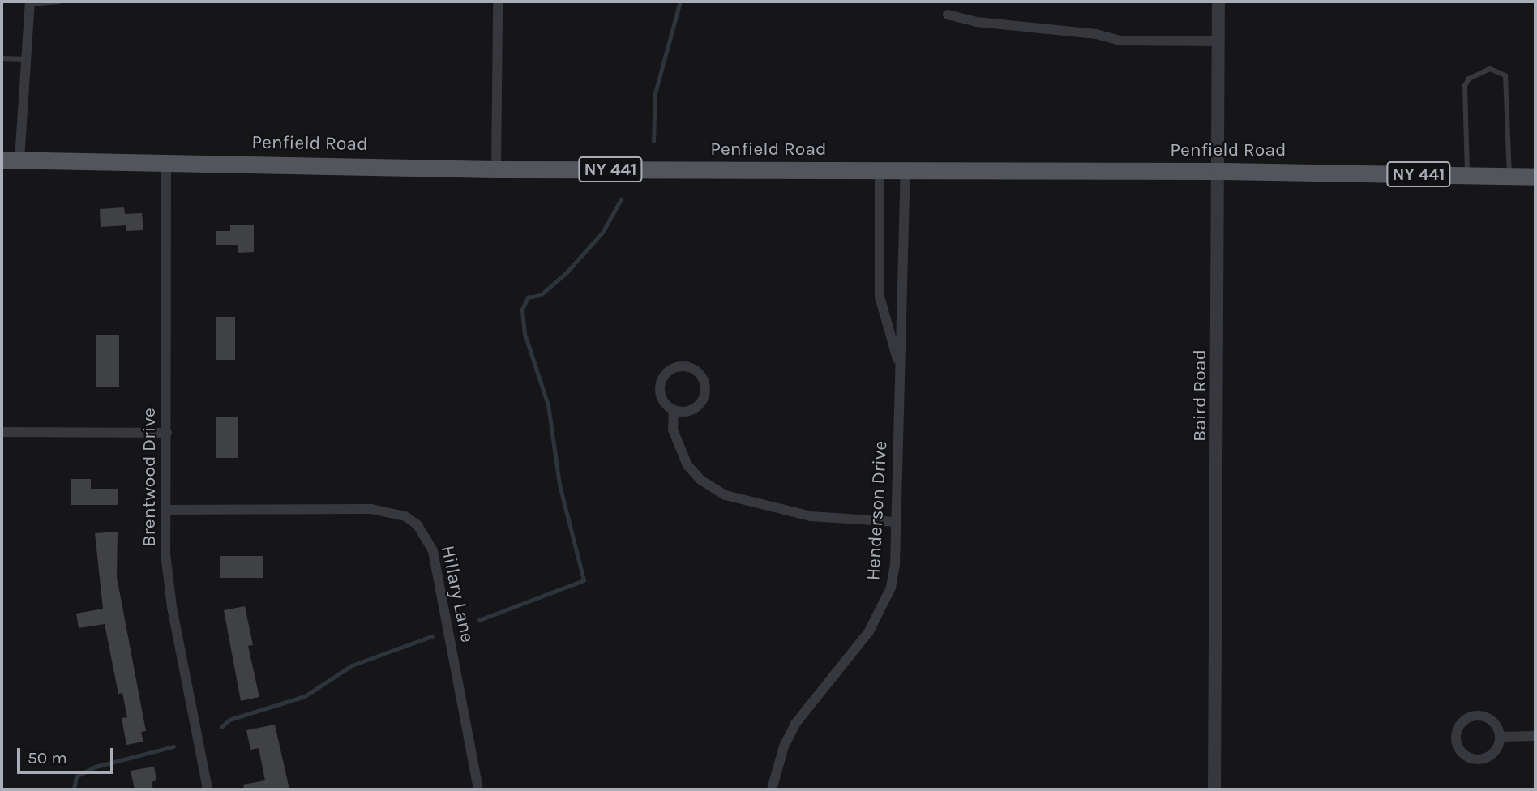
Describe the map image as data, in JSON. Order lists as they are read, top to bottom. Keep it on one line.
{"streets":{"main road":["Penfield Road","NY 441"],"street":["Baird Road","Brentwood Drive","Henderson Drive","Hillary Lane"]},"crossings":[["Penfield Road","Baird Road"],["Penfield Road","Brentwood Drive"],["Penfield Road","Henderson Drive"],["Brentwood Drive","Hillary Lane"]],"scale_bar":"50 m"}
